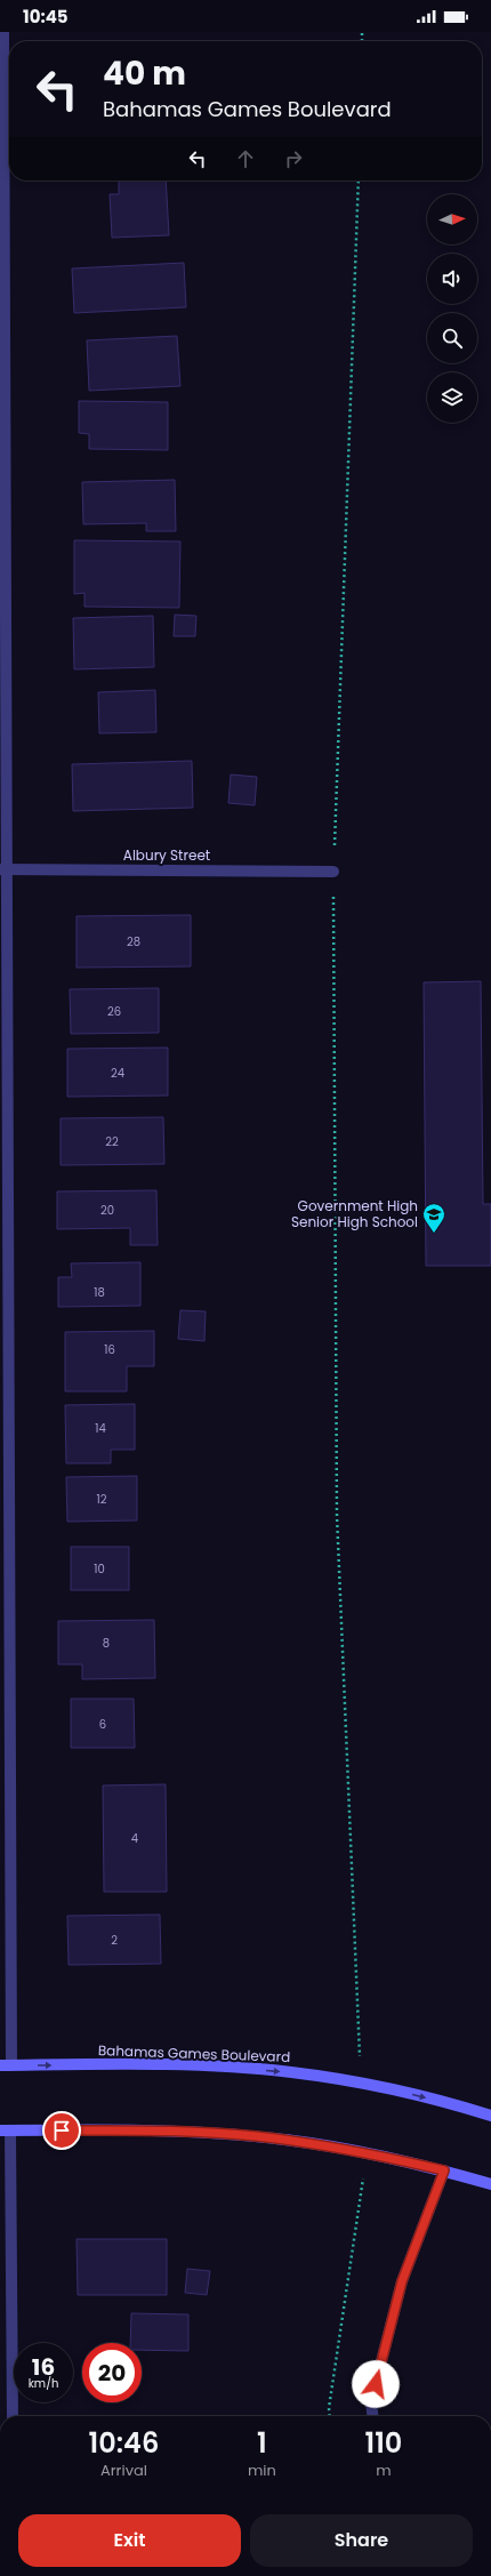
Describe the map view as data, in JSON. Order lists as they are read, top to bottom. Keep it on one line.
{"streets":{"main road":["Bahamas Games Boulevard"],"street":["Albury Street"]},"places":{"school or university":["Government High Senior High School"]},"house_numbers":["28","26","24","22","20","18","16","14","12","10","8","6","4","2"],"north":"right","page":{"status":"10:45","turn":["40 m","Bahamas Games Boulevard"],"speed":"16 km/h","limit":"20","eta":["10:46","Arrival","1","min","110","m"],"buttons":["Exit","Share"]}}
